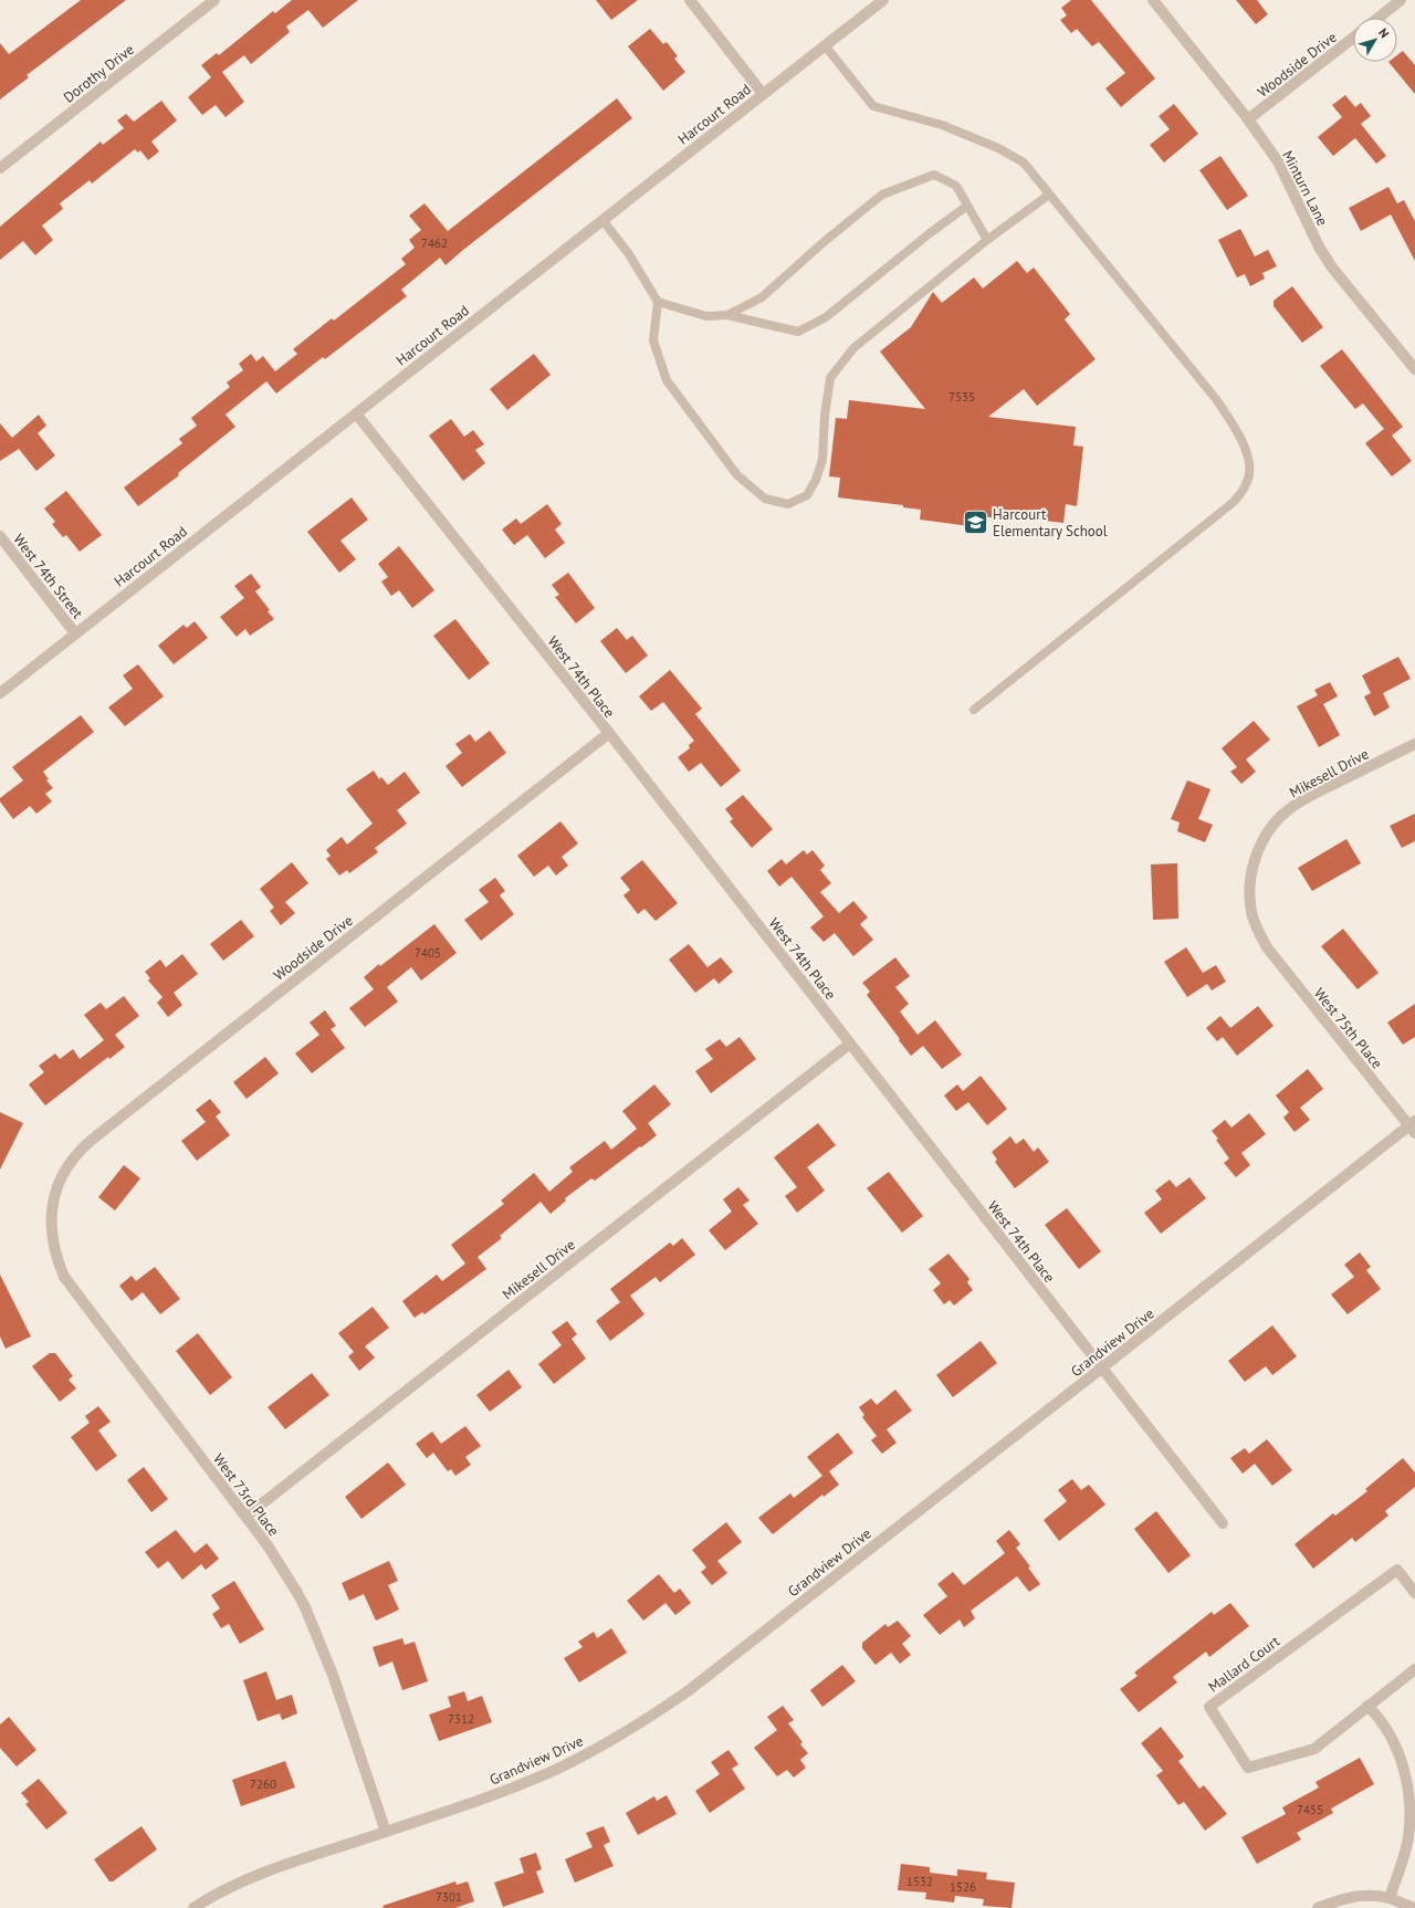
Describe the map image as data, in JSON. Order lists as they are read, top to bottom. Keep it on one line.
{"streets":{"street":["Woodside Drive","Dorothy Drive","Harcourt Road","Minturn Lane","West 74th Street","West 74th Place","Mikesell Drive","West 75th Place","Grandview Drive","West 73rd Place","Mallard Court"]},"crossings":[["Woodside Drive","Minturn Lane"],["Woodside Drive","West 74th Place"],["Woodside Drive","West 73rd Place"],["Harcourt Road","West 74th Street"],["Harcourt Road","West 74th Place"],["West 74th Place","Mikesell Drive"],["West 74th Place","Grandview Drive"],["Mikesell Drive","West 75th Place"],["Mikesell Drive","West 73rd Place"],["West 75th Place","Grandview Drive"],["Grandview Drive","West 73rd Place"]],"places":{"school or university":["Harcourt Elementary School"]},"house_numbers":["7462","7535","7405","7312","7260","7455","1532","1526","7301"],"north":"top right"}
